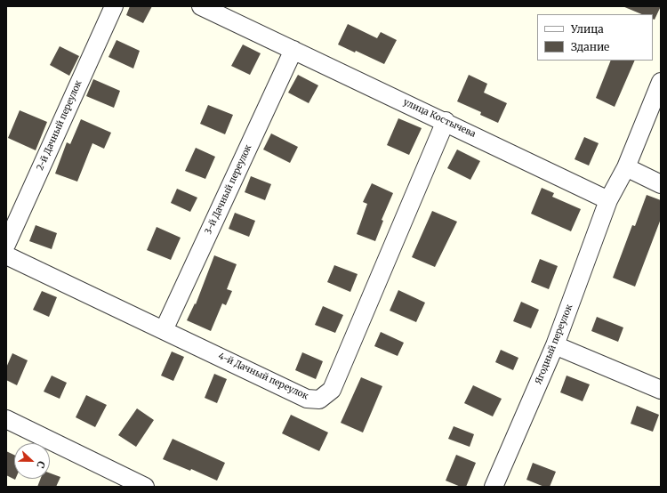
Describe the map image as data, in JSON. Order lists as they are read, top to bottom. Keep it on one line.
{"streets":{"street":["улица Костычева","2-й Дачный переулок","3-й Дачный переулок","Ягодный переулок","4-й Дачный переулок"]},"crossings":[["улица Костычева","3-й Дачный переулок"],["улица Костычева","Ягодный переулок"],["улица Костычева","4-й Дачный переулок"],["3-й Дачный переулок","4-й Дачный переулок"]],"legend":["Улица","Здание"],"north":"right"}
